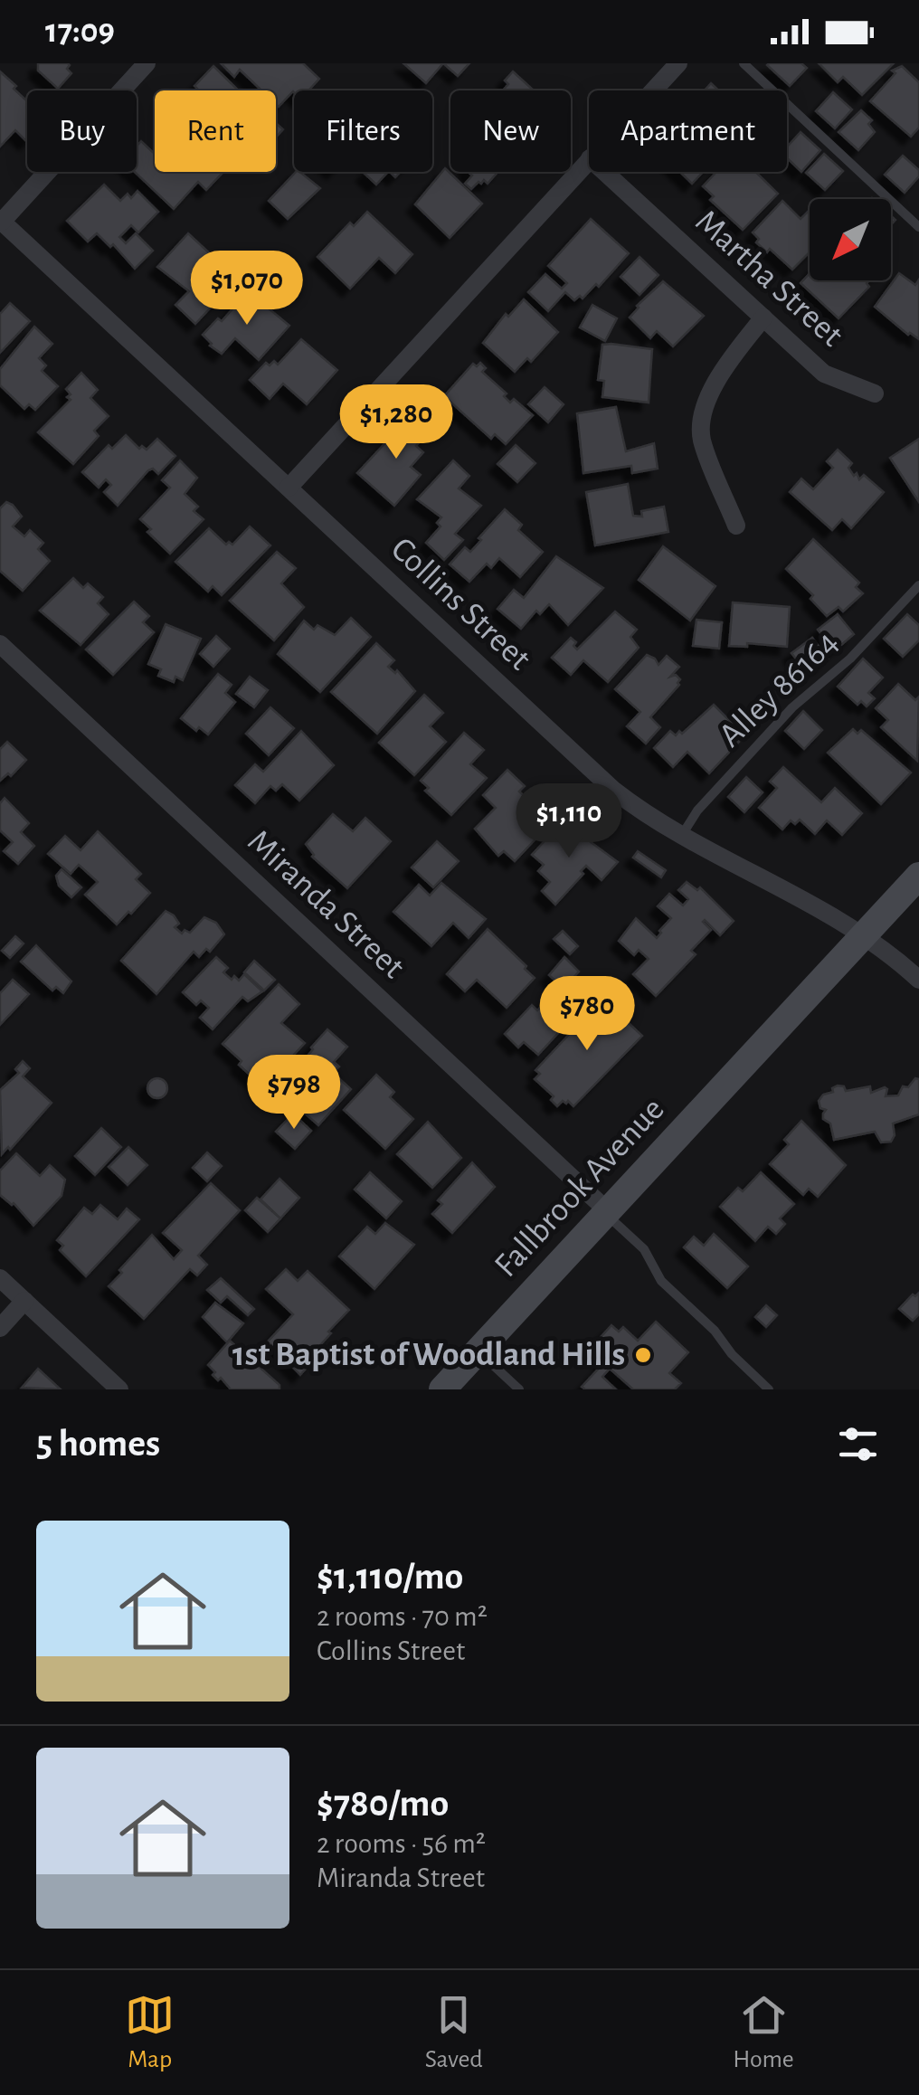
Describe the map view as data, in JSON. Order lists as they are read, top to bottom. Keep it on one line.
{"streets":{"main road":["Fallbrook Avenue"],"street":["Martha Street","Collins Street","Miranda Street"],"lane":["Alley 86164"]},"crossings":[["Collins Street","Alley 86164"],["Collins Street","Fallbrook Avenue"],["Miranda Street","Fallbrook Avenue"]],"places":["1st Baptist of Woodland Hills"],"north":"bottom left","page":{"status":"17:09","chip":["Buy","Rent","Filters","New","Apartment"],"price":["$1,070","$1,280","$1,110","$780","$798"],"heading":"5 homes","list":[{"name":"$1,110/mo","note":"2 rooms · 70 m² · Collins Street"},{"name":"$780/mo","note":"2 rooms · 56 m² · Miranda Street"}],"tabs":["Map","Saved","Home"]}}
